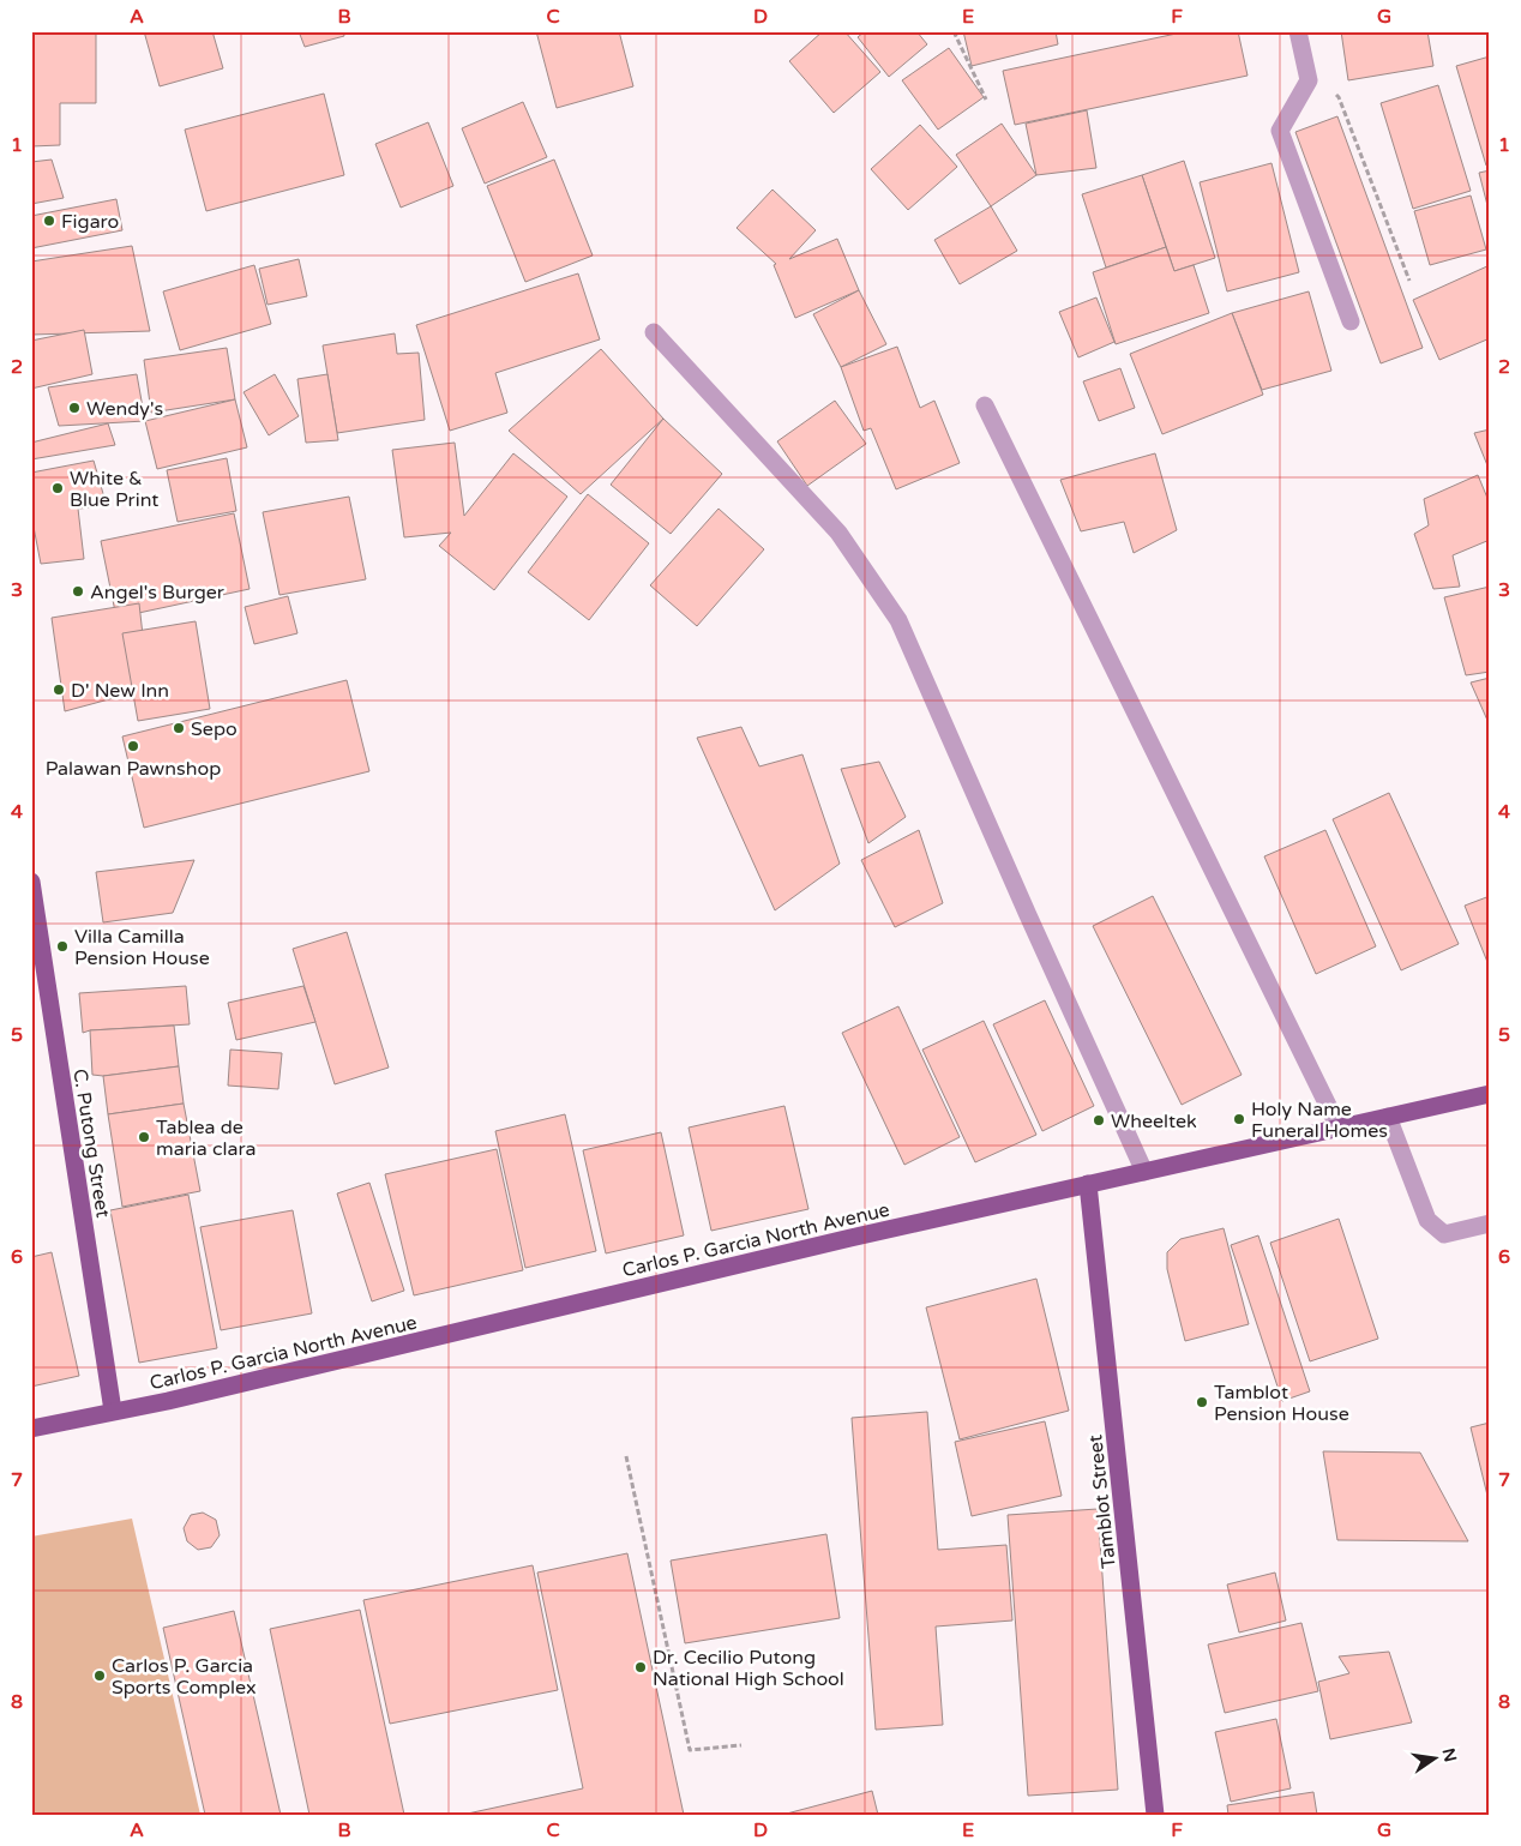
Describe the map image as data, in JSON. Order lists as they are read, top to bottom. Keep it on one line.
{"streets":{"main road":["C. Putong Street","Carlos P. Garcia North Avenue","Tamblot Street"]},"crossings":[["C. Putong Street","Carlos P. Garcia North Avenue"],["Carlos P. Garcia North Avenue","Tamblot Street"]],"places":["Figaro","Wendy's","White & Blue Print","Angel's Burger","D' New Inn","Sepo","Palawan Pawnshop","Villa Camilla Pension House","Holy Name Funeral Homes","Wheeltek","Tablea de maria clara","Tamblot Pension House","Dr. Cecilio Putong National High School","Carlos P. Garcia Sports Complex"],"north":"right","grid":{"columns":["A","B","C","D","E","F","G"],"rows":["1","2","3","4","5","6","7","8"]}}
